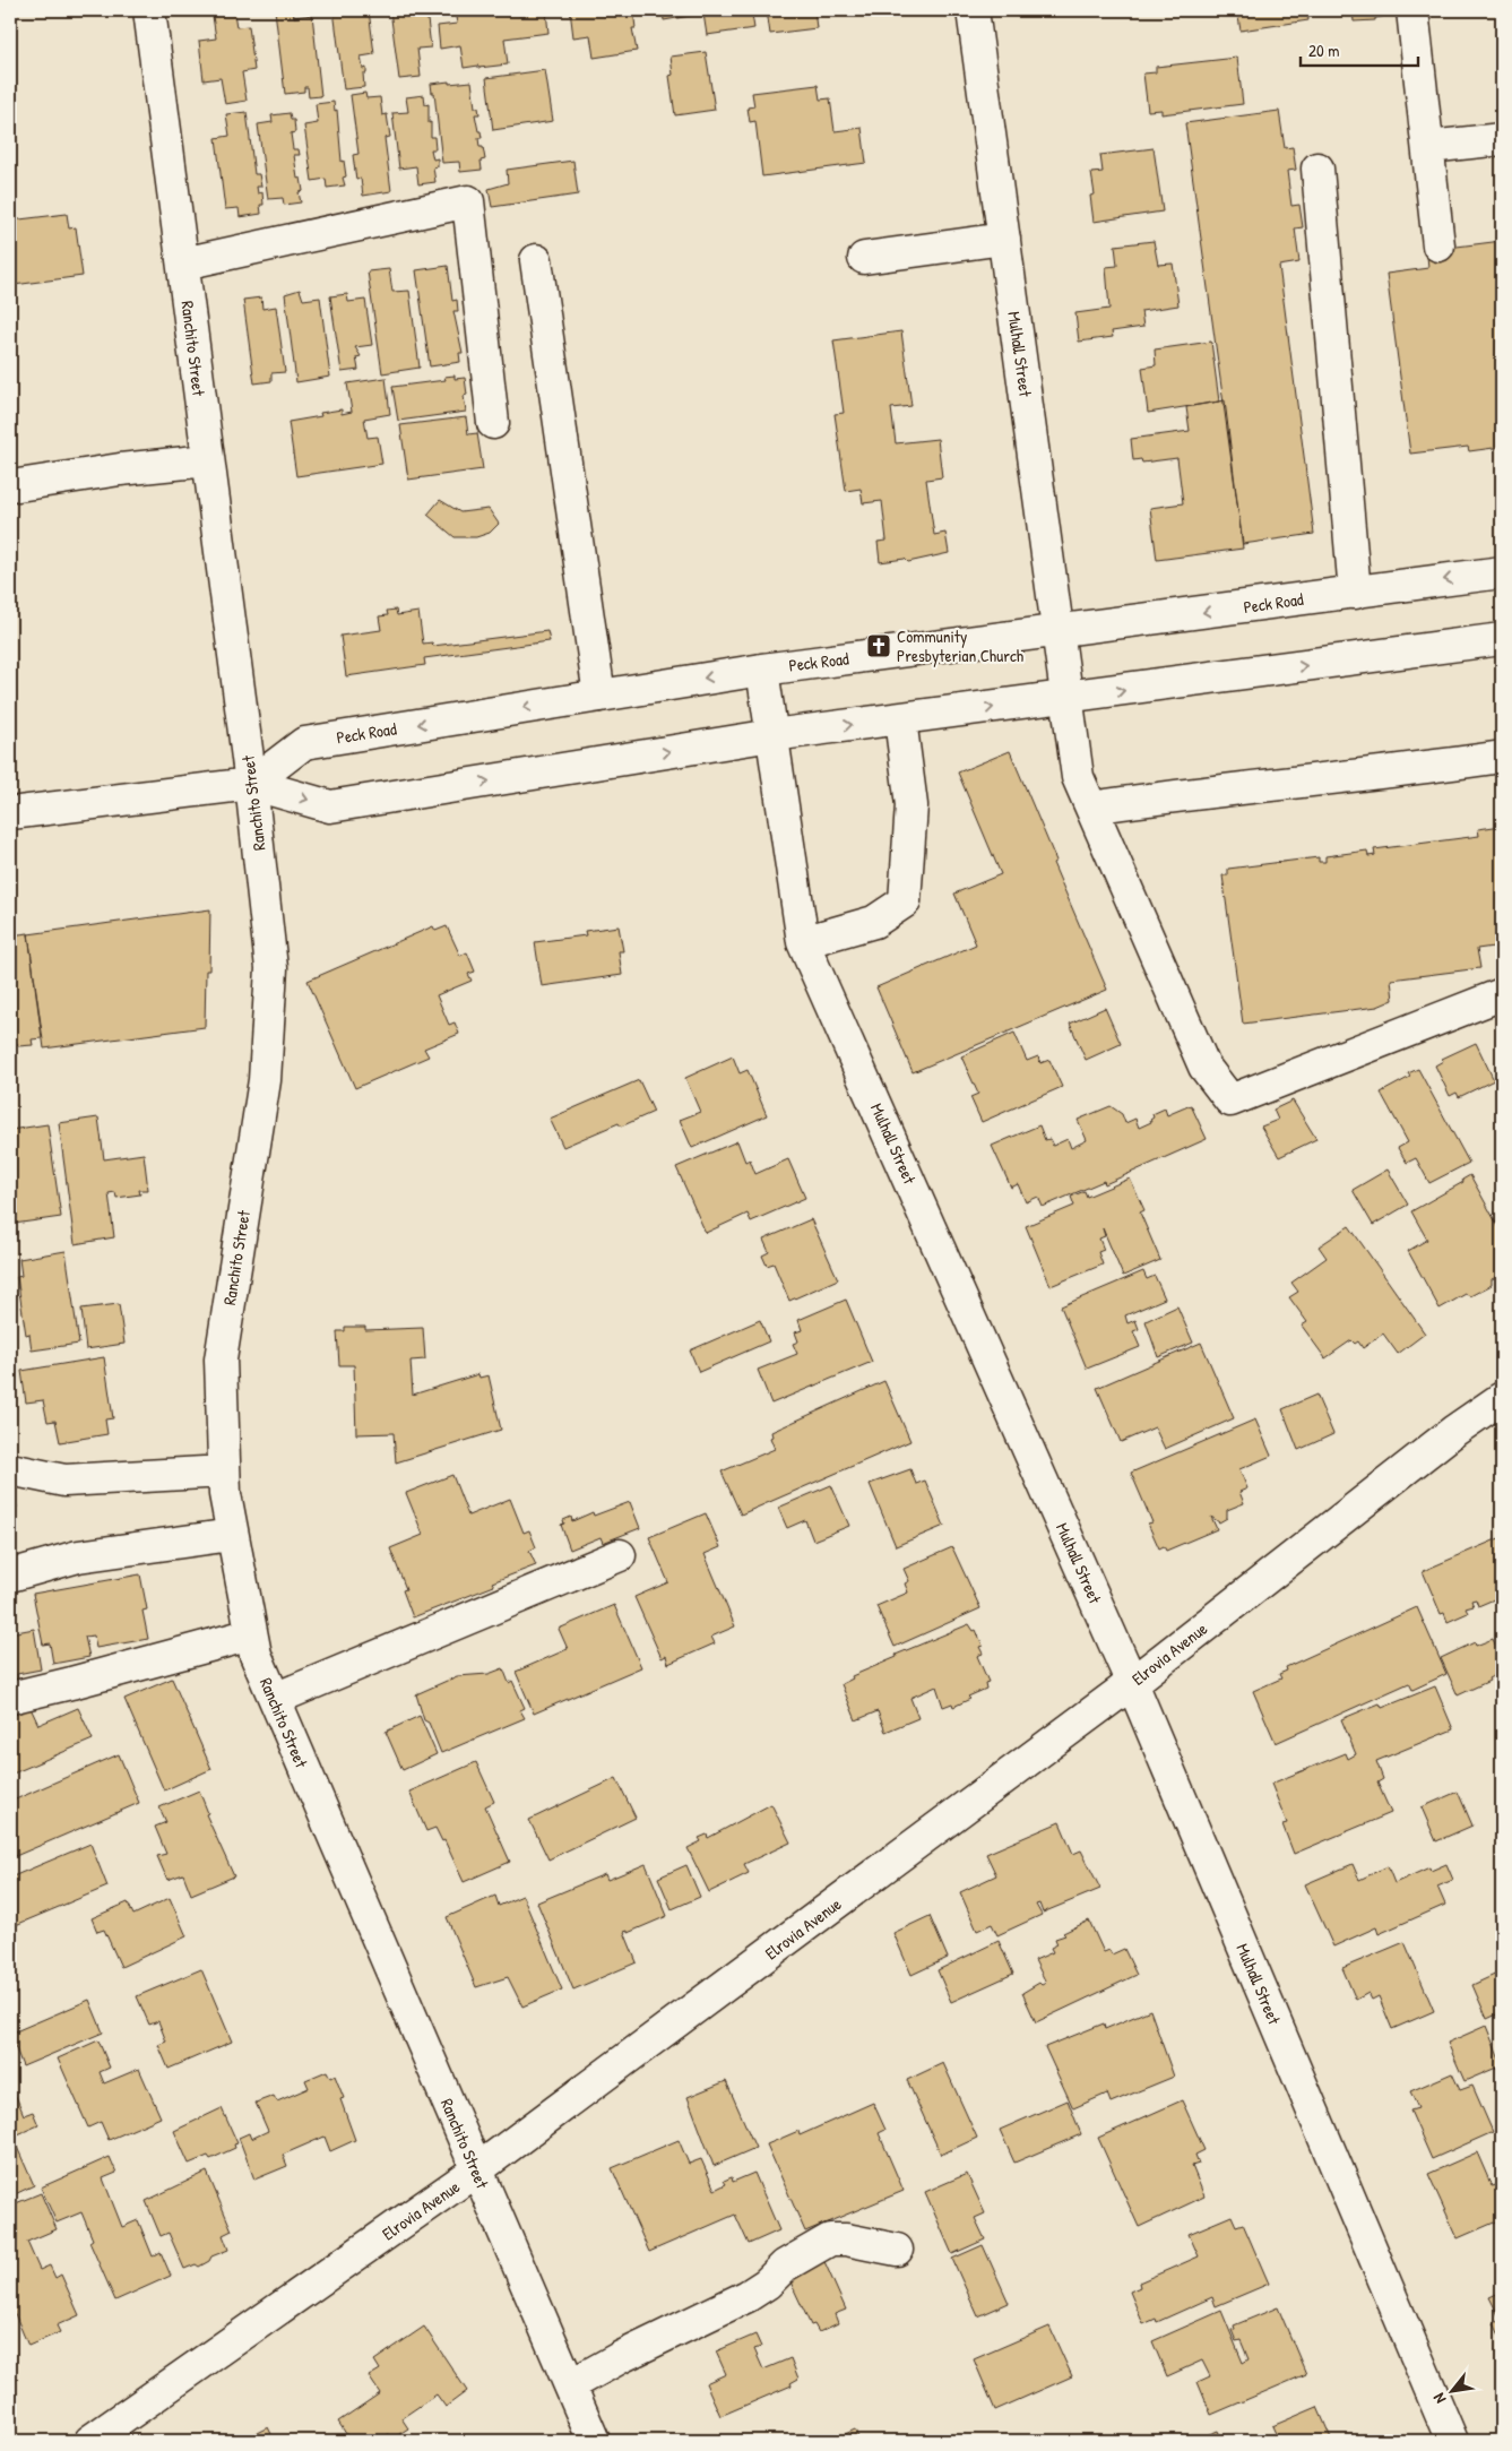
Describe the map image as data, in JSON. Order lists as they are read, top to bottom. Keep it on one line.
{"streets":{"street":["Ranchito Street","Mulhall Street","Peck Road","Elrovia Avenue"]},"crossings":[["Ranchito Street","Peck Road"],["Ranchito Street","Elrovia Avenue"],["Mulhall Street","Peck Road"],["Mulhall Street","Elrovia Avenue"]],"places":{"church":["Community Presbyterian Church"]},"scale_bar":"20 m","north":"bottom left"}
